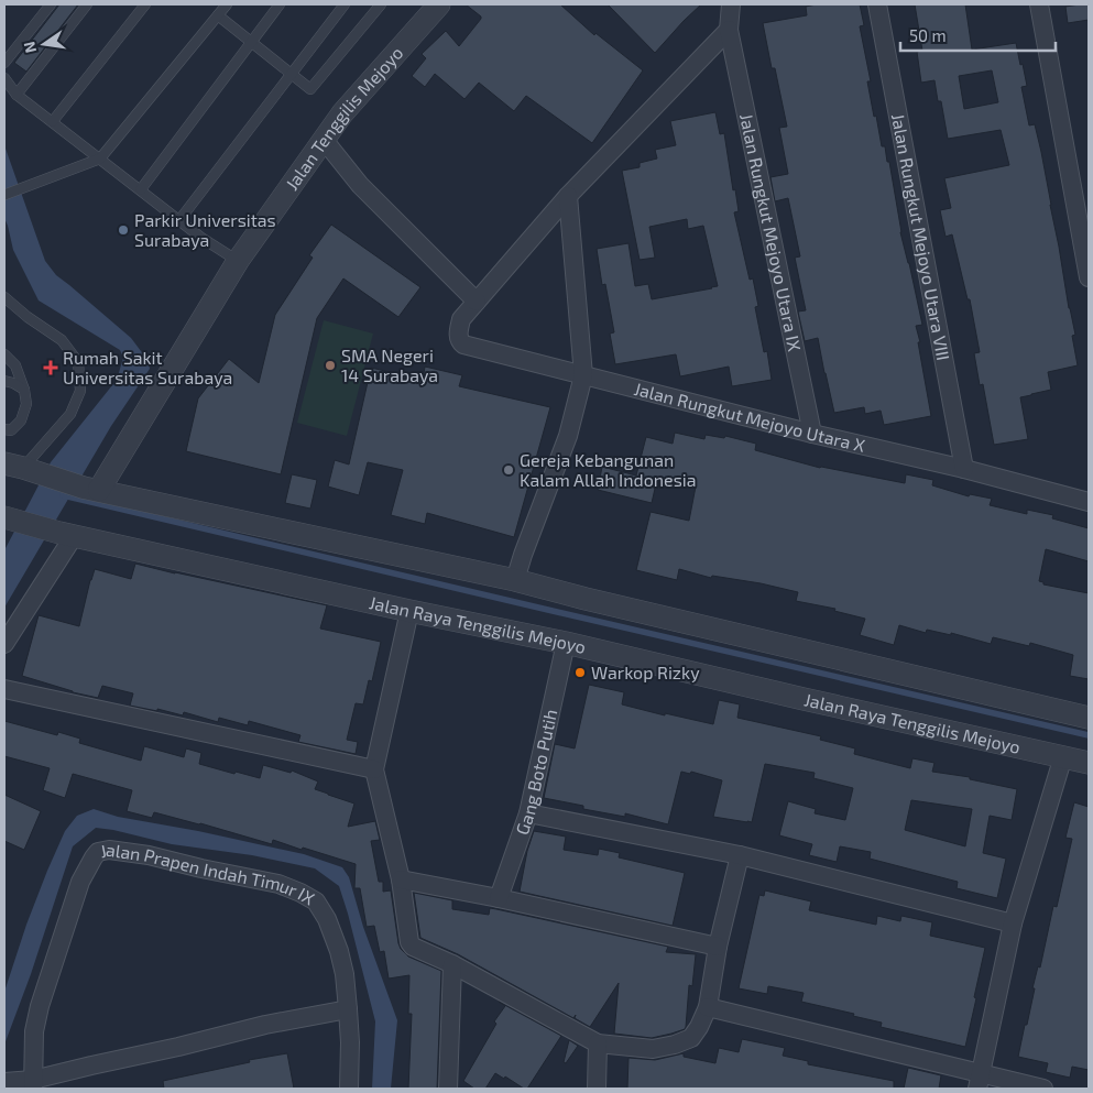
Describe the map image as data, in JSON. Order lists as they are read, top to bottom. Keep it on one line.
{"streets":{"street":["Jalan Tenggilis Mejoyo","Jalan Rungkut Mejoyo Utara IX","Jalan Rungkut Mejoyo Utara VIII","Jalan Rungkut Mejoyo Utara X","Jalan Raya Tenggilis Mejoyo","Gang Boto Putih","Jalan Prapen Indah Timur IX"]},"crossings":[["Jalan Rungkut Mejoyo Utara IX","Jalan Rungkut Mejoyo Utara X"],["Jalan Rungkut Mejoyo Utara VIII","Jalan Rungkut Mejoyo Utara X"],["Jalan Raya Tenggilis Mejoyo","Gang Boto Putih"]],"places":{"other":["Parkir Universitas Surabaya","SMA Negeri 14 Surabaya","Gereja Kebangunan Kalam Allah Indonesia","Warkop Rizky"],"health":["Rumah Sakit Universitas Surabaya"]},"scale_bar":"50 m","north":"left"}
